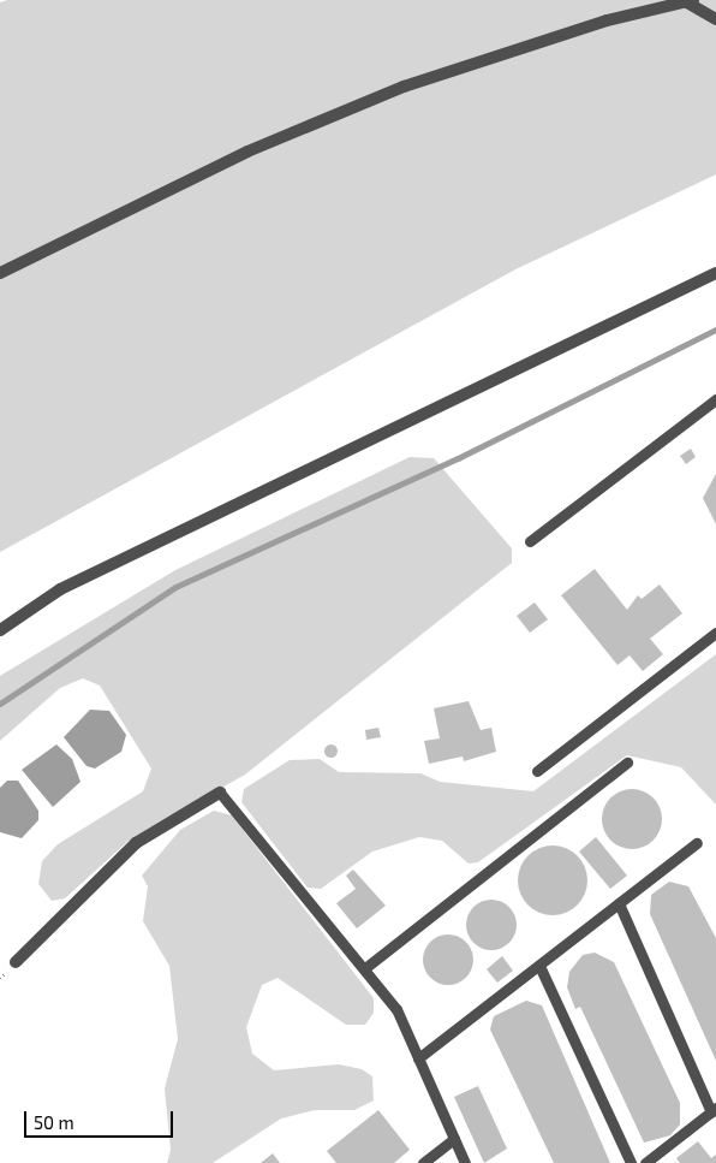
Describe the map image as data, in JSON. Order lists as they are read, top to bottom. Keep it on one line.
{"scale_bar":"50 m"}
